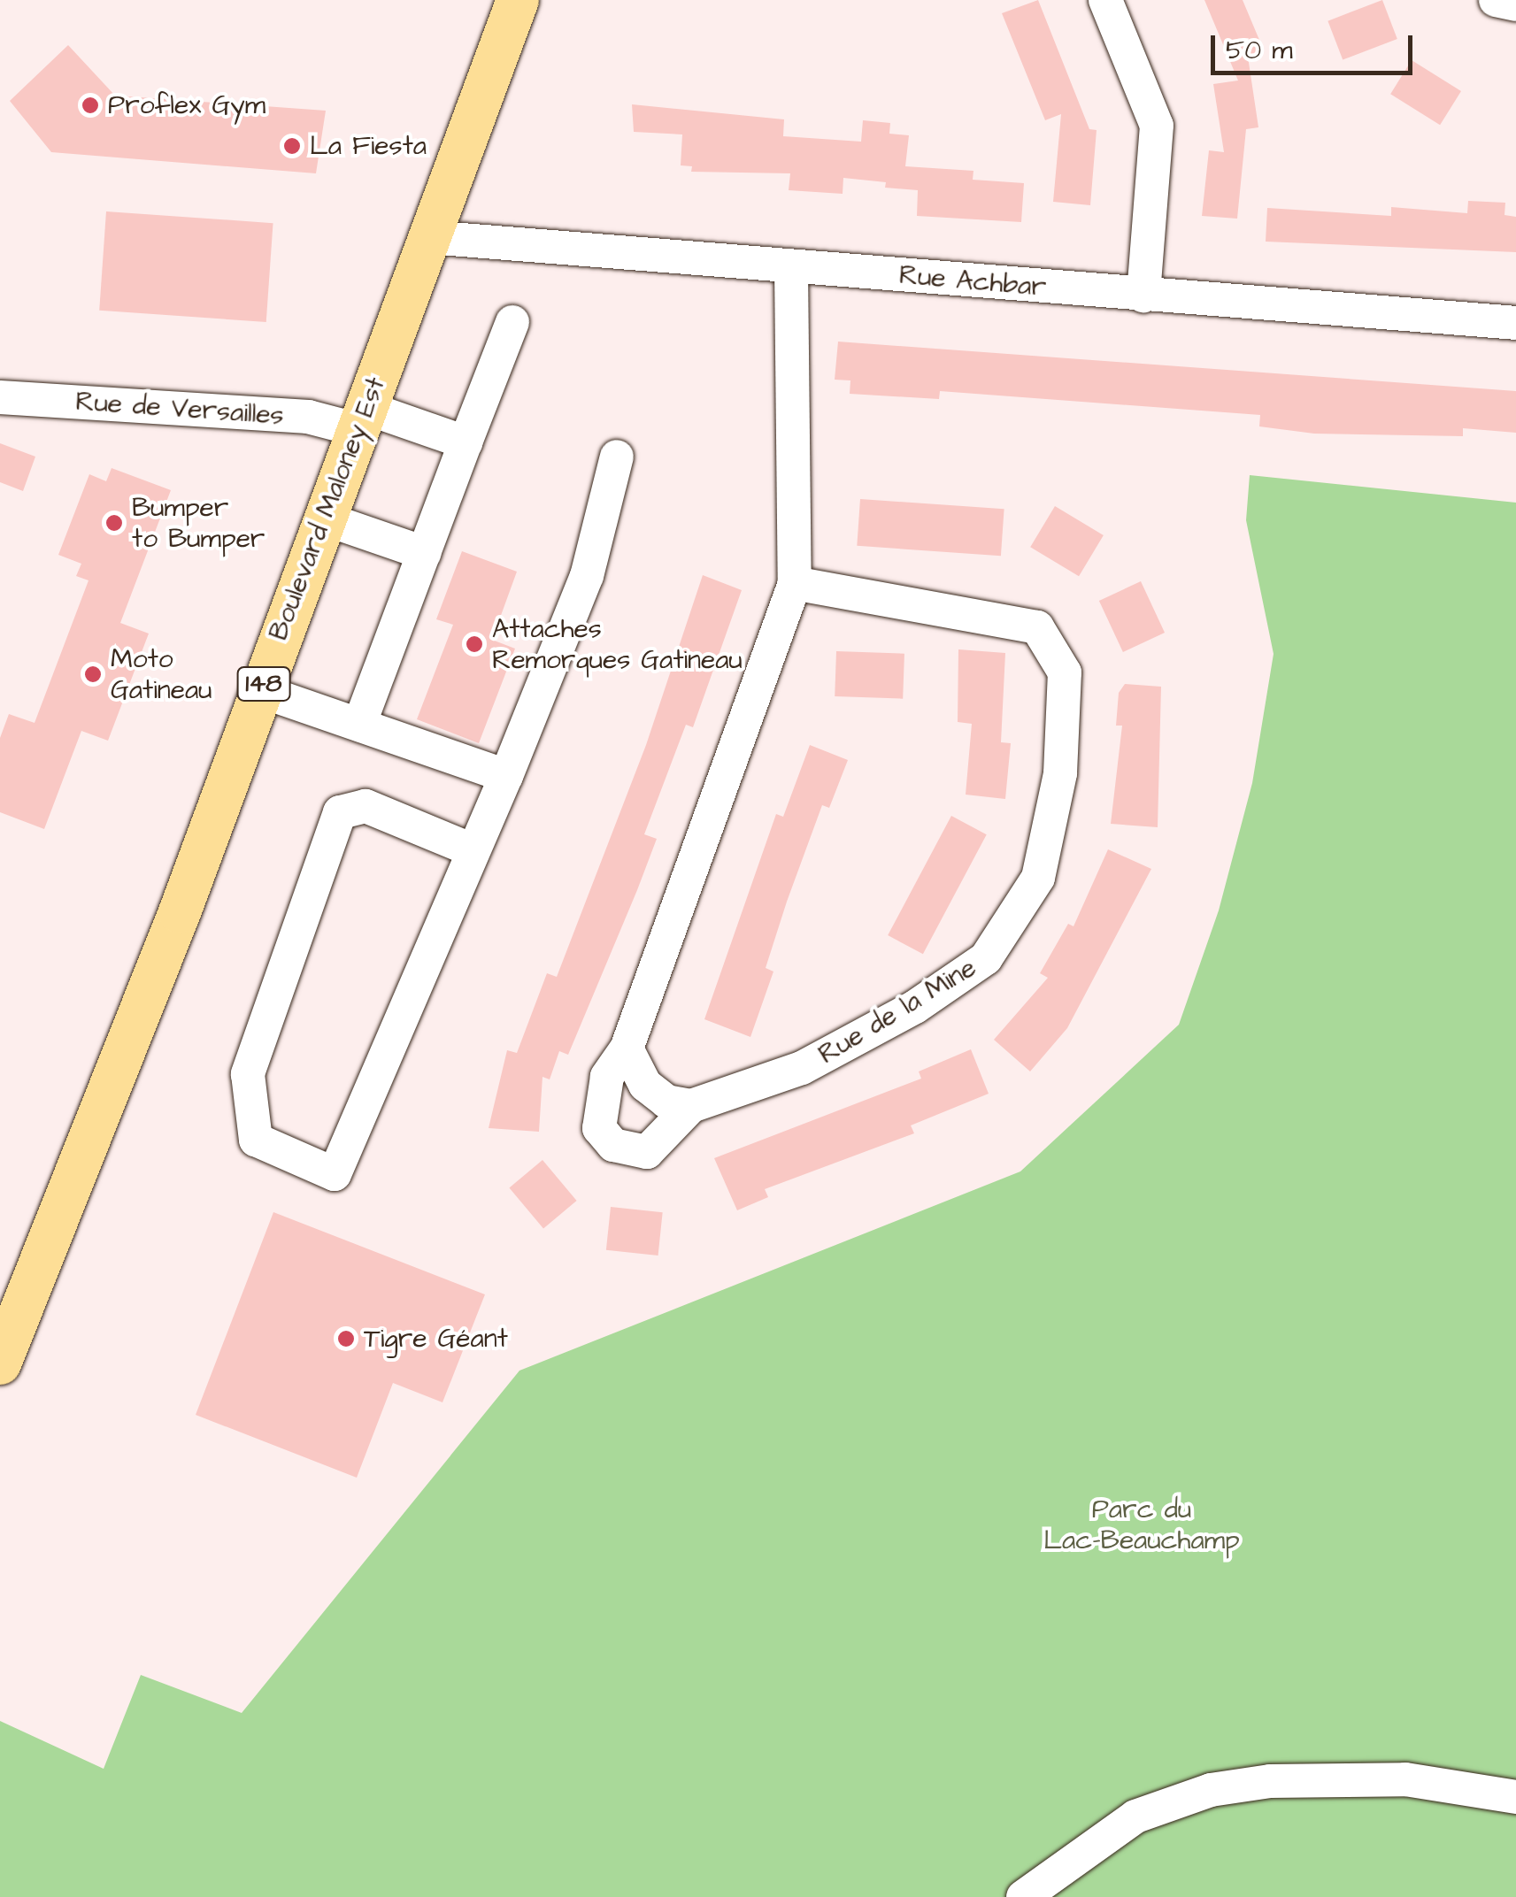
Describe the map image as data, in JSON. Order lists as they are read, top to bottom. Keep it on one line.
{"streets":{"main road":["Boulevard Maloney Est","148"],"street":["Rue Achbar","Rue de Versailles","Rue de la Mine"]},"crossings":[["Rue Achbar","Boulevard Maloney Est"],["Rue Achbar","Rue de la Mine"],["Rue de Versailles","Boulevard Maloney Est"]],"parks":["Parc du Lac-Beauchamp"],"places":["Proflex Gym","La Fiesta","Bumper to Bumper","Attaches Remorques Gatineau","Moto Gatineau","Tigre Géant"],"scale_bar":"50 m"}
